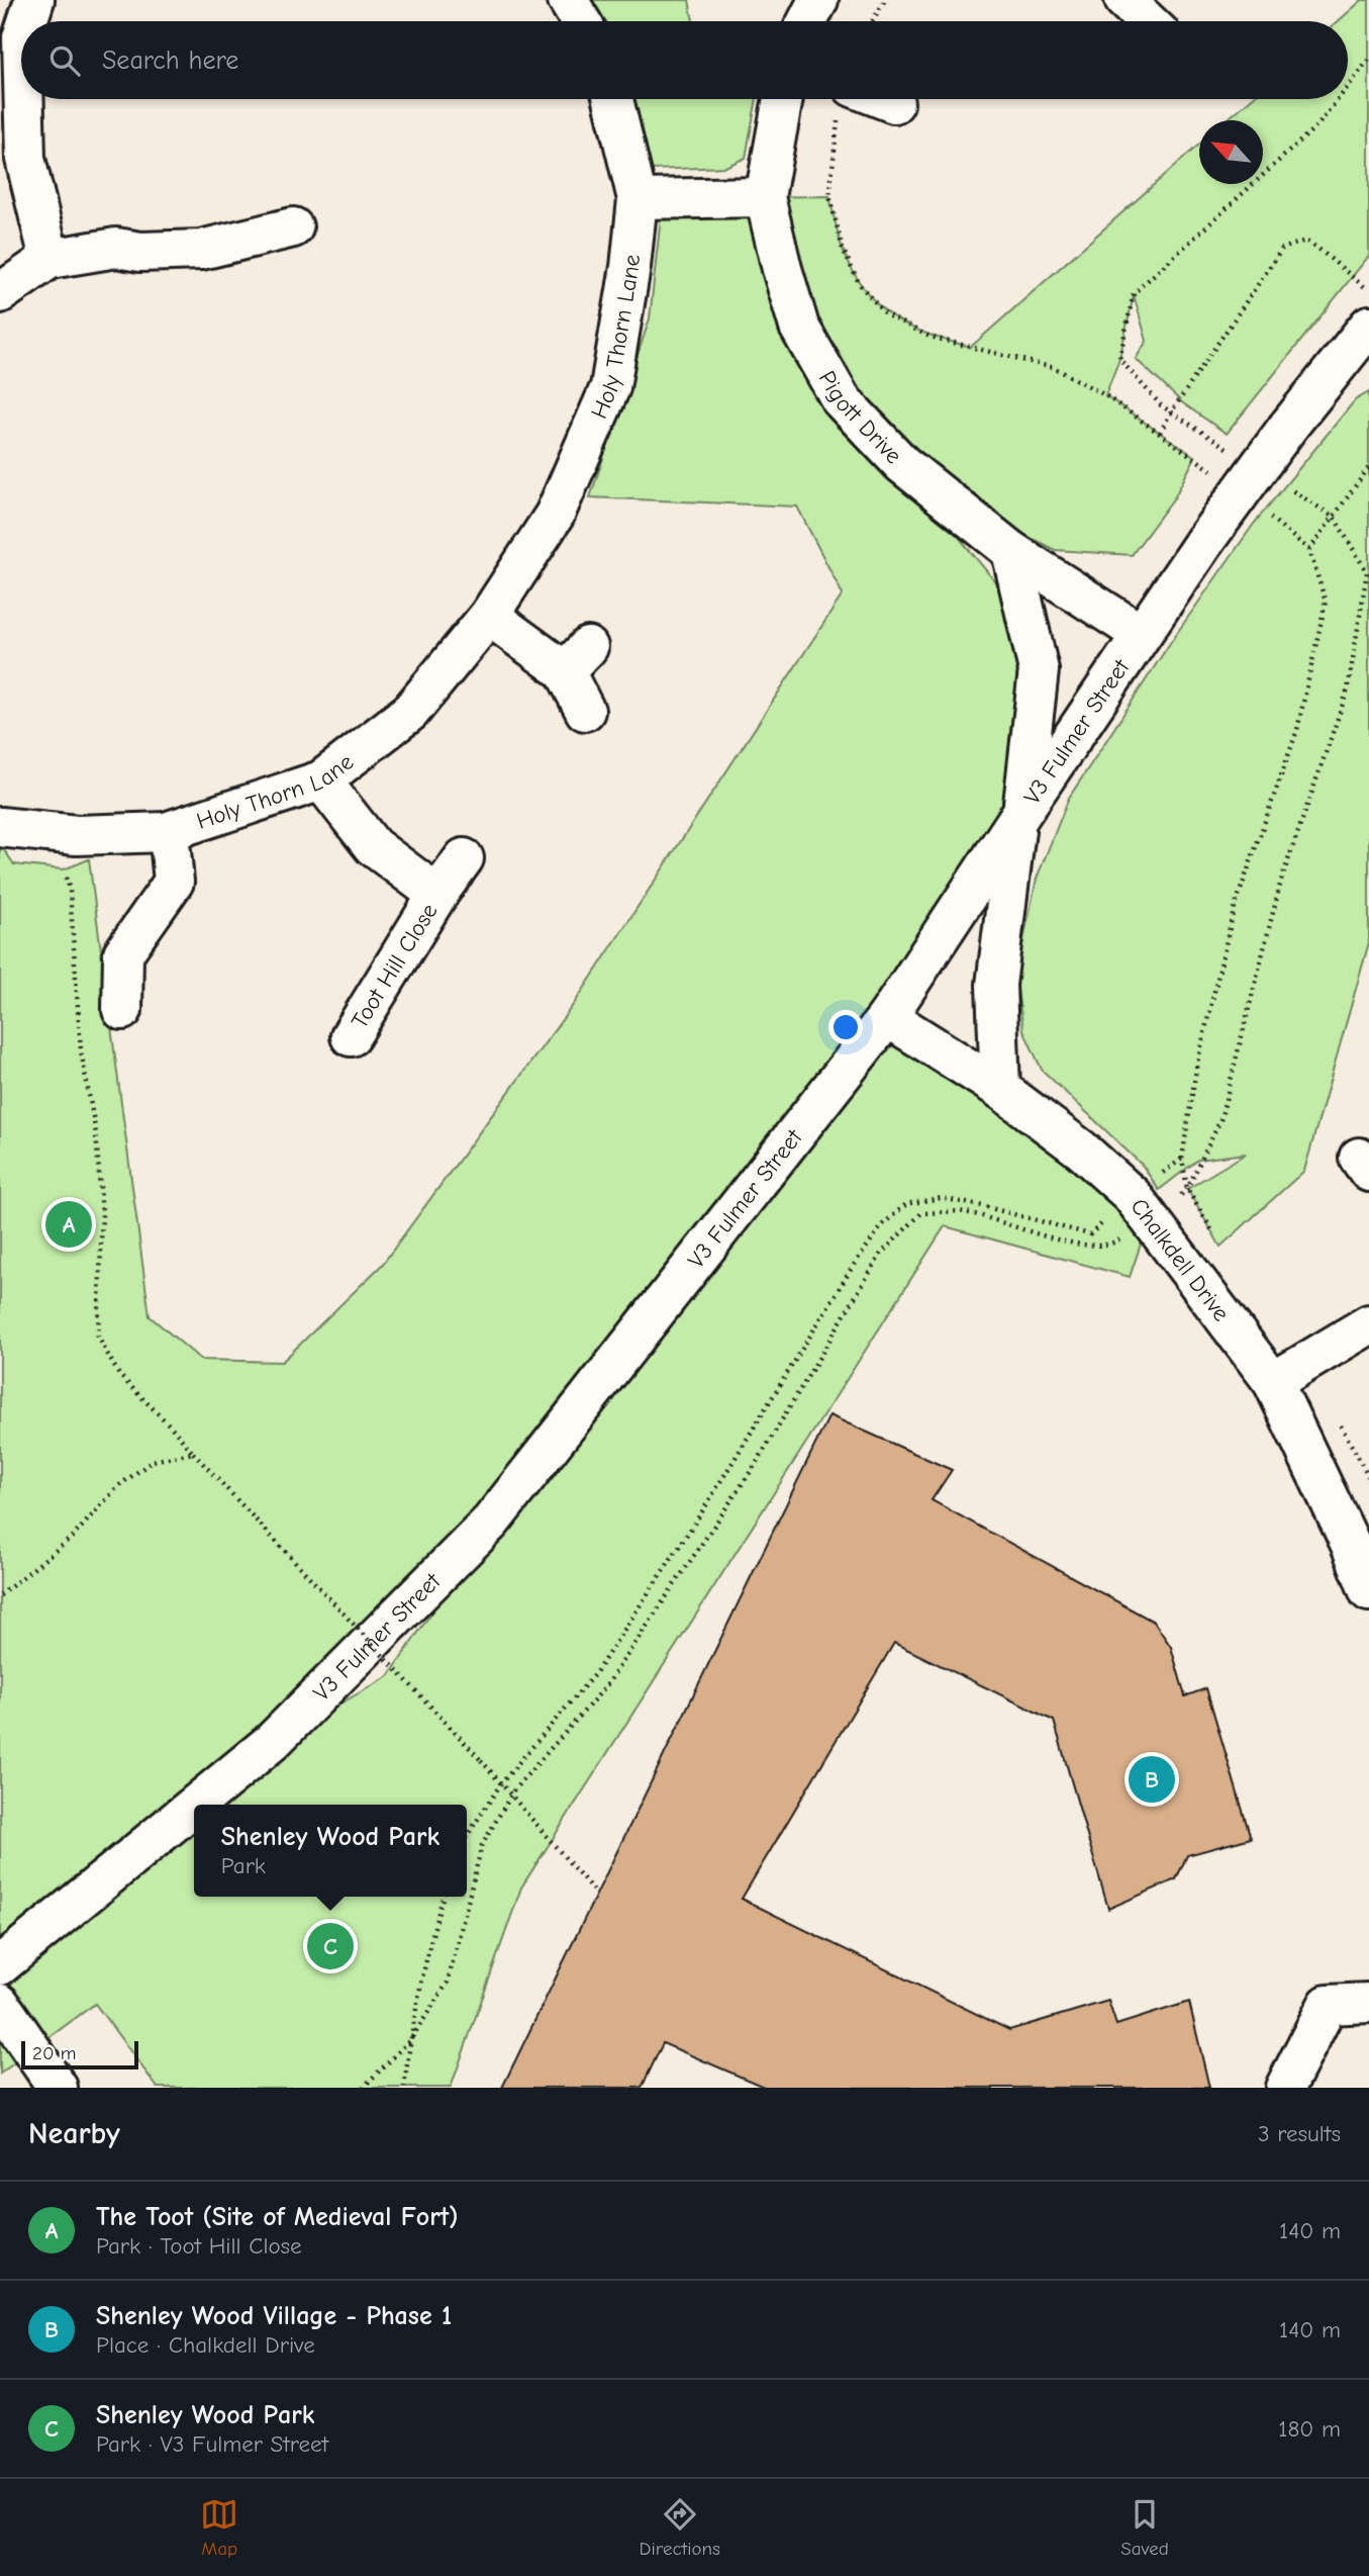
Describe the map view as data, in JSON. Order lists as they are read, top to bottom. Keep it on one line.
{"streets":{"street":["Holy Thorn Lane","Pigott Drive","V3 Fulmer Street","Toot Hill Close","Chalkdell Drive"]},"crossings":[["Holy Thorn Lane","Toot Hill Close"],["Pigott Drive","V3 Fulmer Street"],["V3 Fulmer Street","Chalkdell Drive"]],"scale_bar":"20 m","north":"top left","page":{"search":"Search here","pins":["A","B","C"],"popup":["Shenley Wood Park","Park"],"scale":"20 m","heading":["Nearby","3 results"],"list":[{"mark":"A","name":"The Toot (Site of Medieval Fort)","note":"Park · Toot Hill Close","value":"140 m"},{"mark":"B","name":"Shenley Wood Village - Phase 1","note":"Place · Chalkdell Drive","value":"140 m"},{"mark":"C","name":"Shenley Wood Park","note":"Park · V3 Fulmer Street","value":"180 m"}],"nav":["Map","Directions","Saved"]}}
